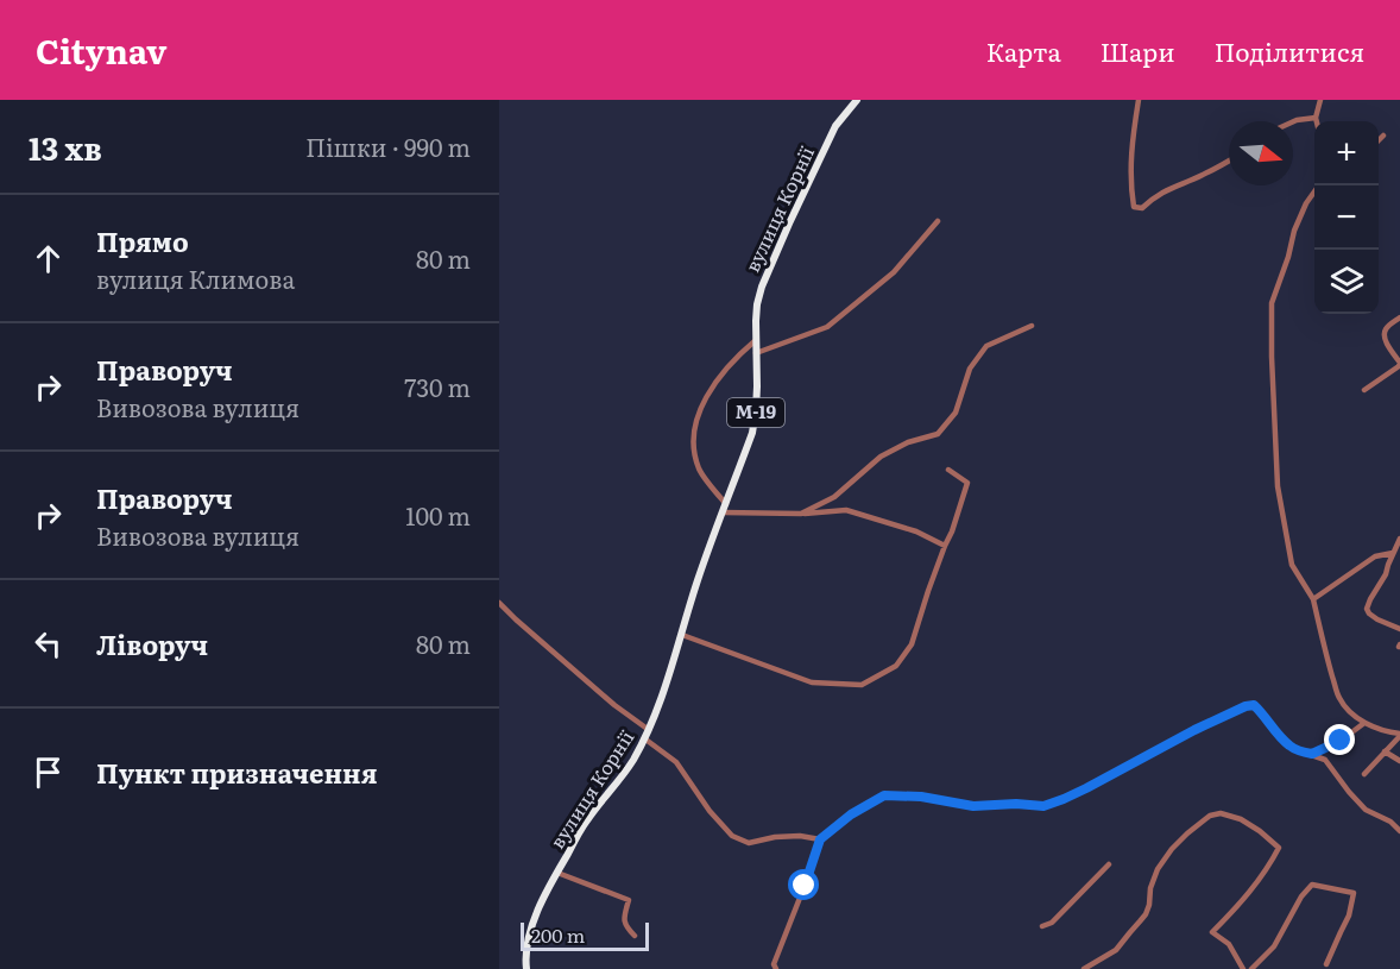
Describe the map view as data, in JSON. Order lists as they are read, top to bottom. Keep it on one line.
{"streets":{"highway":["вулиця Корнії","М-19"]},"scale_bar":"200 m","north":"right","page":{"header":"Citynav","nav":["Карта","Шари","Поділитися"],"heading":["13 хв","Пішки · 990 m"],"map_buttons":["+","−"],"list":[["Прямо","вулиця Климова","80 m"],["Праворуч","Вивозова вулиця","730 m"],["Праворуч","Вивозова вулиця","100 m"],["Ліворуч","80 m"],"Пункт призначення"],"scale":"200 m"}}
